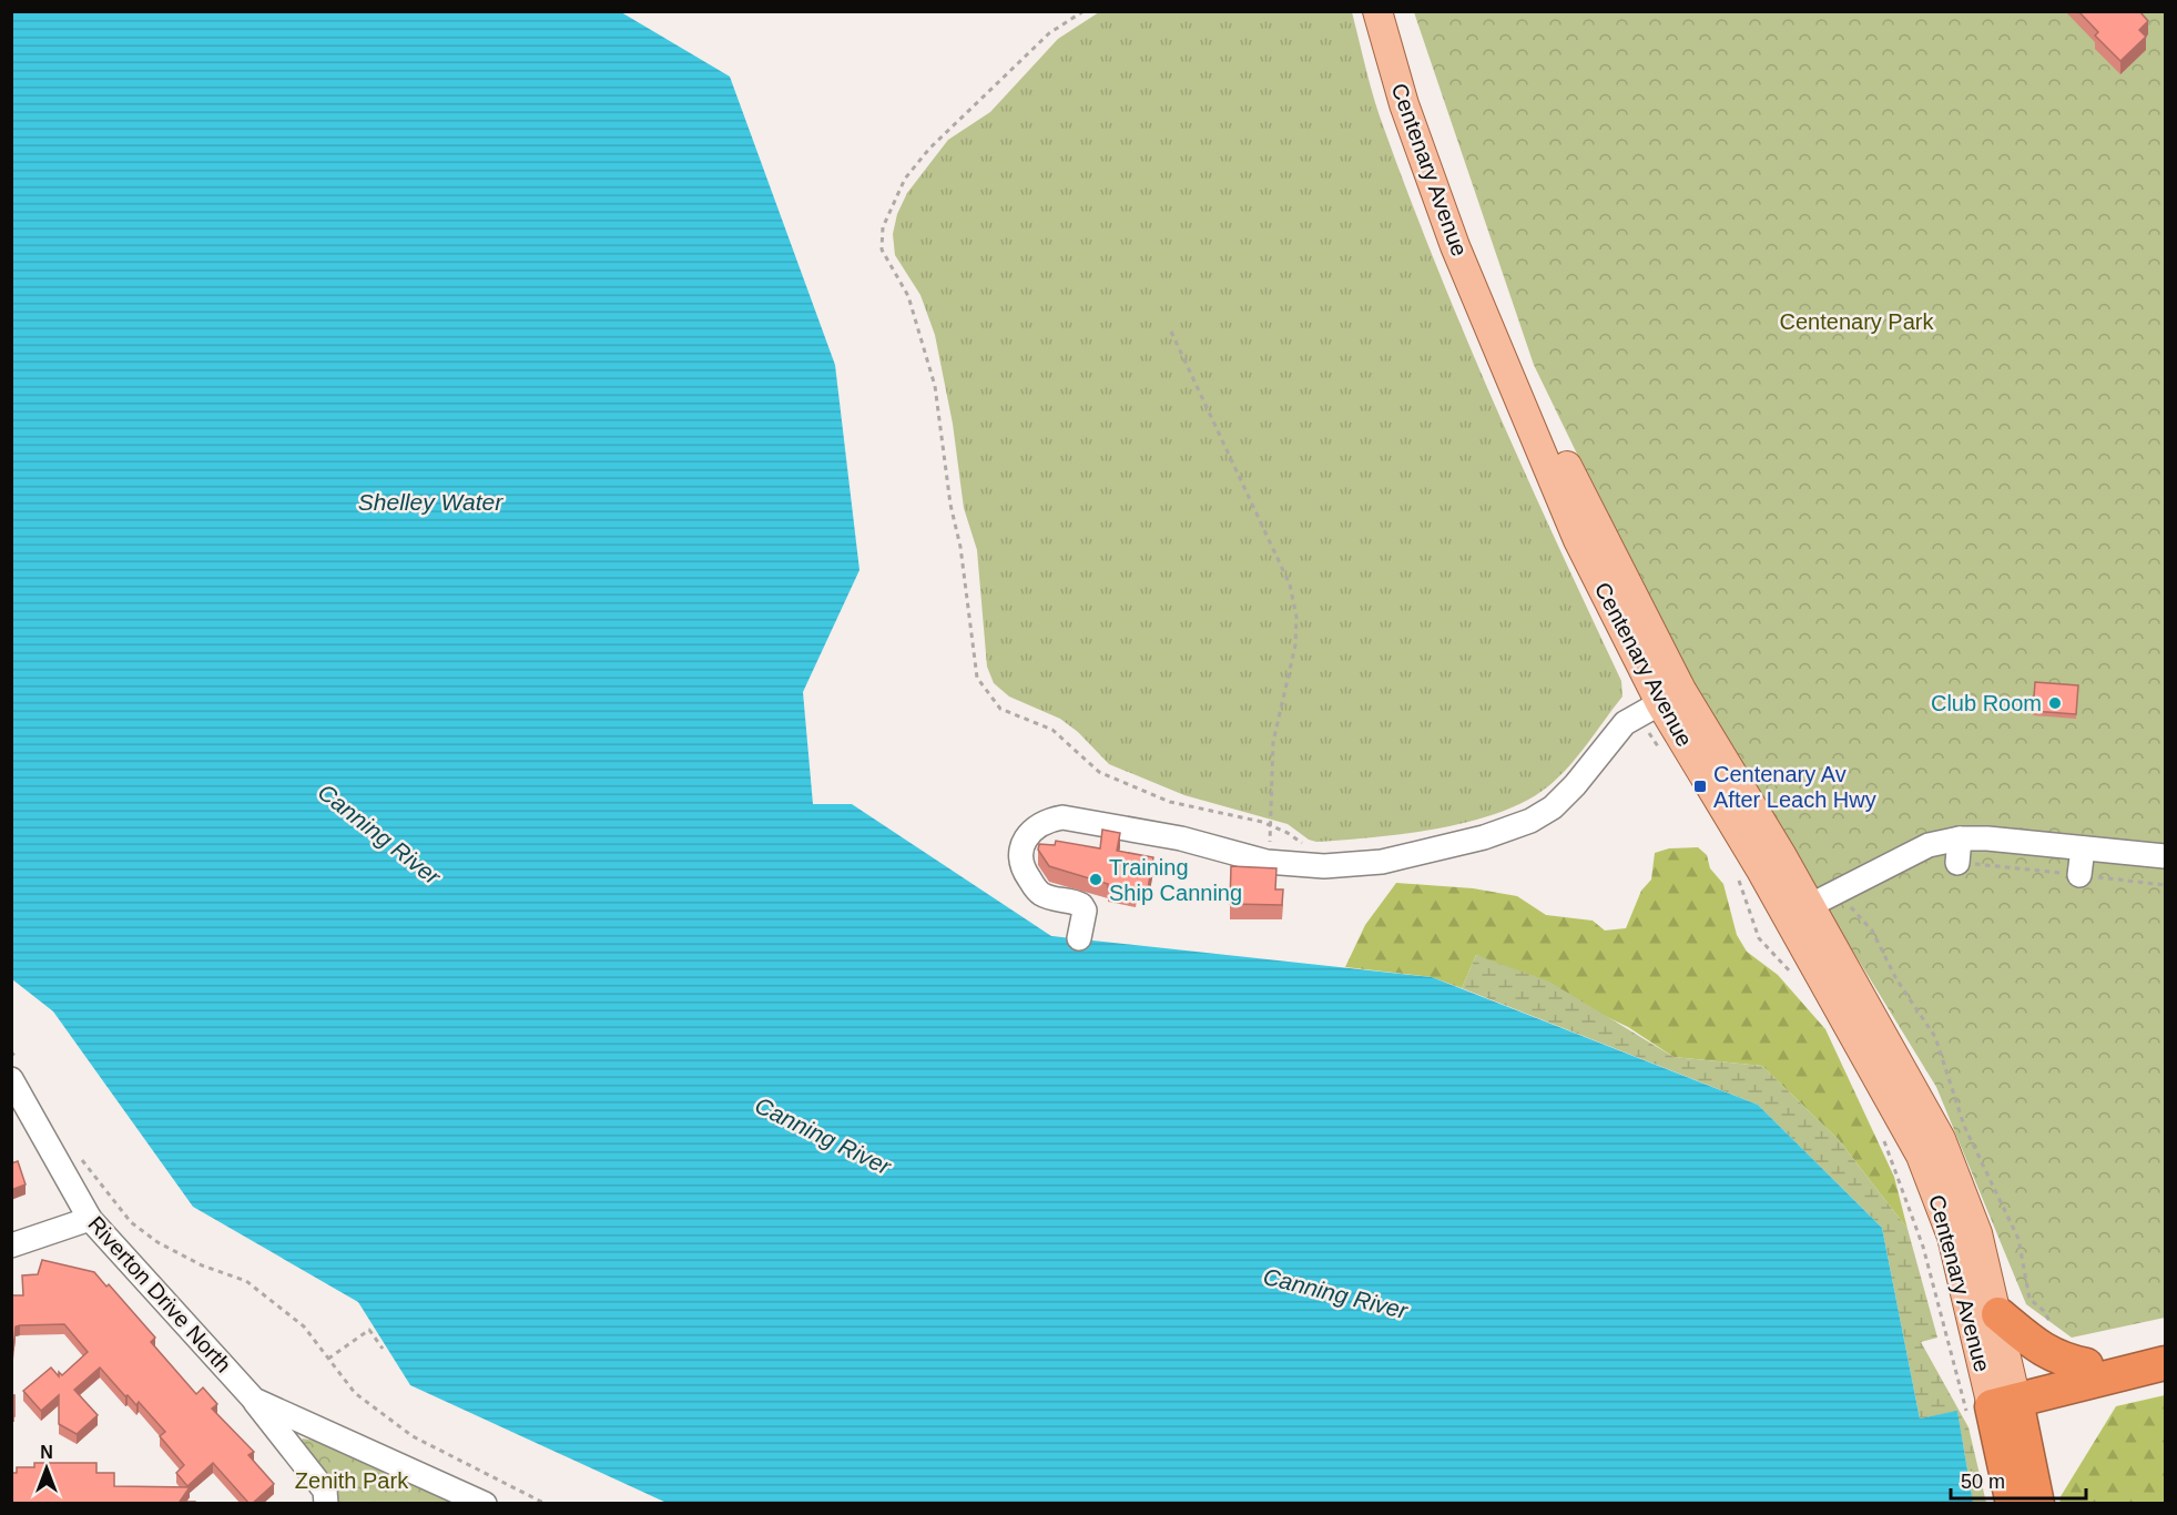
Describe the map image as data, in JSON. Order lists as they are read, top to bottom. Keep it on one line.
{"streets":{"main road":["Centenary Avenue"],"street":["Riverton Drive North"]},"water":["Shelley Water","Canning River"],"parks":["Centenary Park","Zenith Park"],"places":{"other":["Club Room","Training Ship Canning"],"transit":["Centenary Av After Leach Hwy"]},"scale_bar":"50 m","north":"top"}
